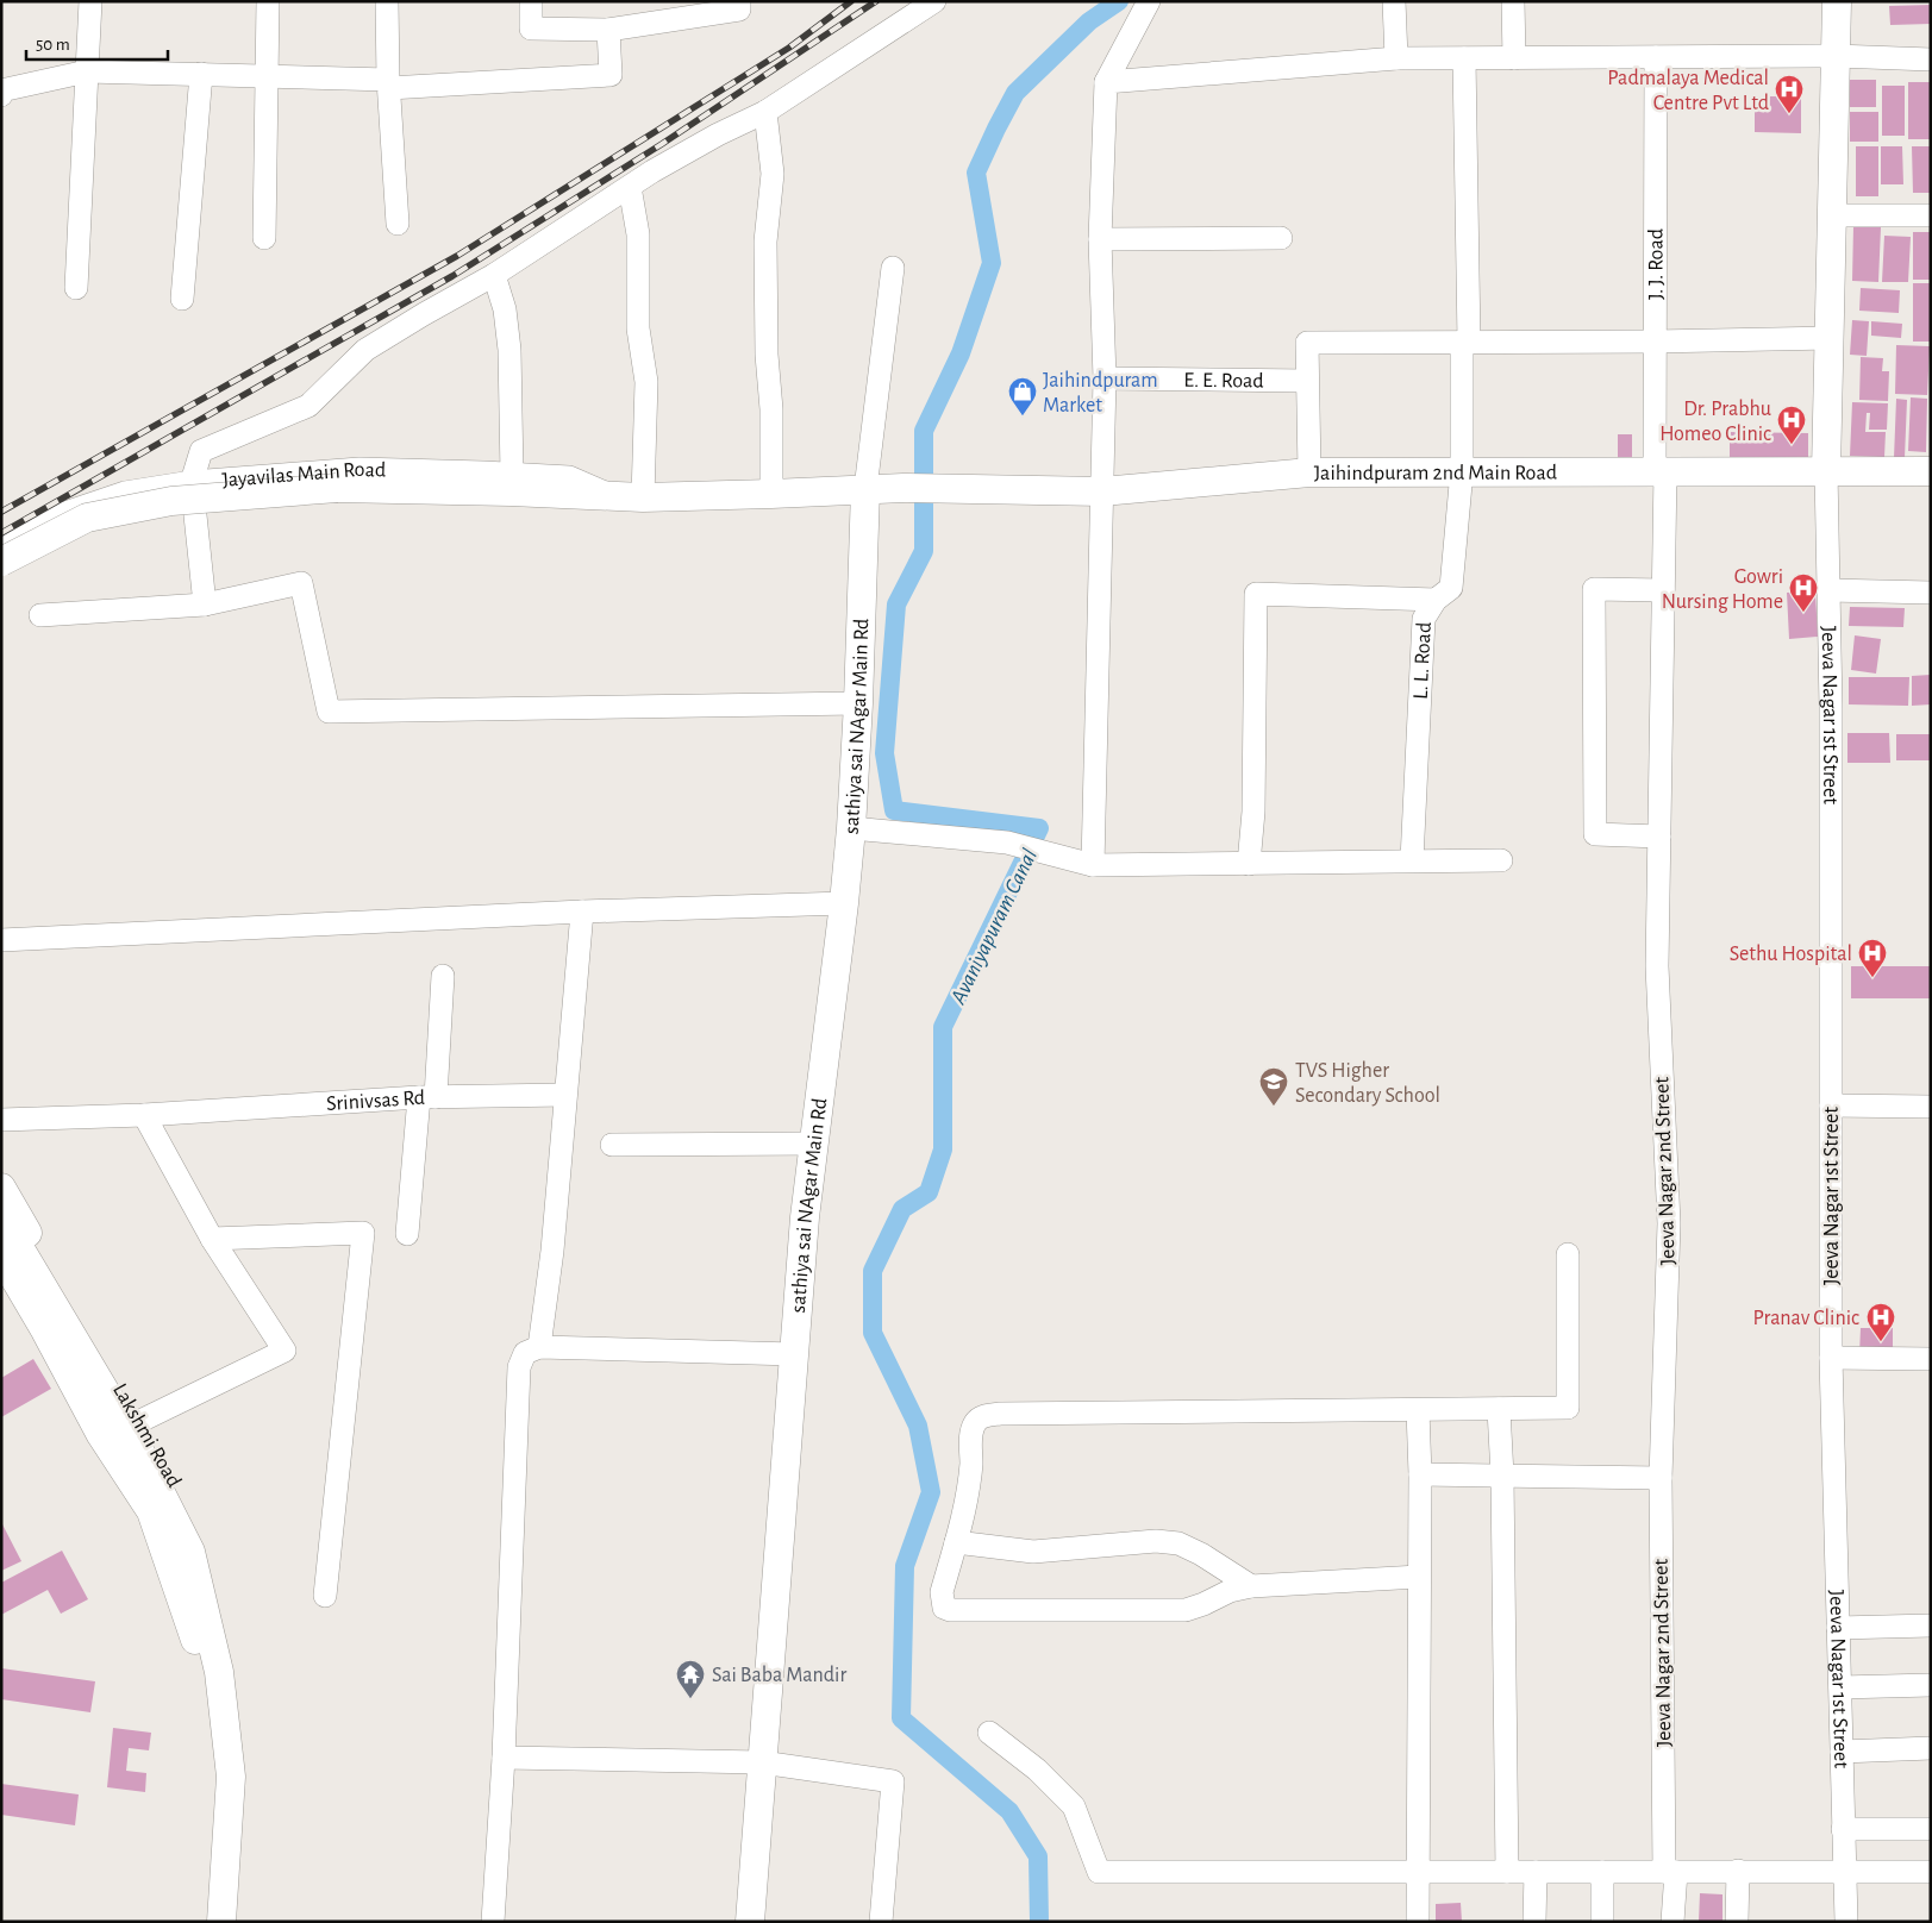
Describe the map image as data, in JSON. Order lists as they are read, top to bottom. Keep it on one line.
{"streets":{"street":["J. J. Road","E. E. Road","Jaihindpuram 2nd Main Road","Jayavilas Main Road","L. L. Road","Jeeva Nagar 1st Street","sathiya sai NAgar Main Rd","Srinivsas Rd","Jeeva Nagar 2nd Street","Lakshmi Road"]},"crossings":[["J. J. Road","Jaihindpuram 2nd Main Road"],["J. J. Road","Jeeva Nagar 2nd Street"],["Jaihindpuram 2nd Main Road","Jayavilas Main Road"],["Jaihindpuram 2nd Main Road","L. L. Road"],["Jaihindpuram 2nd Main Road","Jeeva Nagar 1st Street"],["Jaihindpuram 2nd Main Road","Jeeva Nagar 2nd Street"],["Jayavilas Main Road","sathiya sai NAgar Main Rd"]],"water":["Avaniyapuram Canal"],"places":{"hospital":["Padmalaya Medical Centre Pvt Ltd","Dr. Prabhu Homeo Clinic","Gowri Nursing Home","Sethu Hospital","Pranav Clinic"],"shop":["Jaihindpuram Market"],"school or university":["TVS Higher Secondary School"],"temple":["Sai Baba Mandir"]},"scale_bar":"50 m"}
